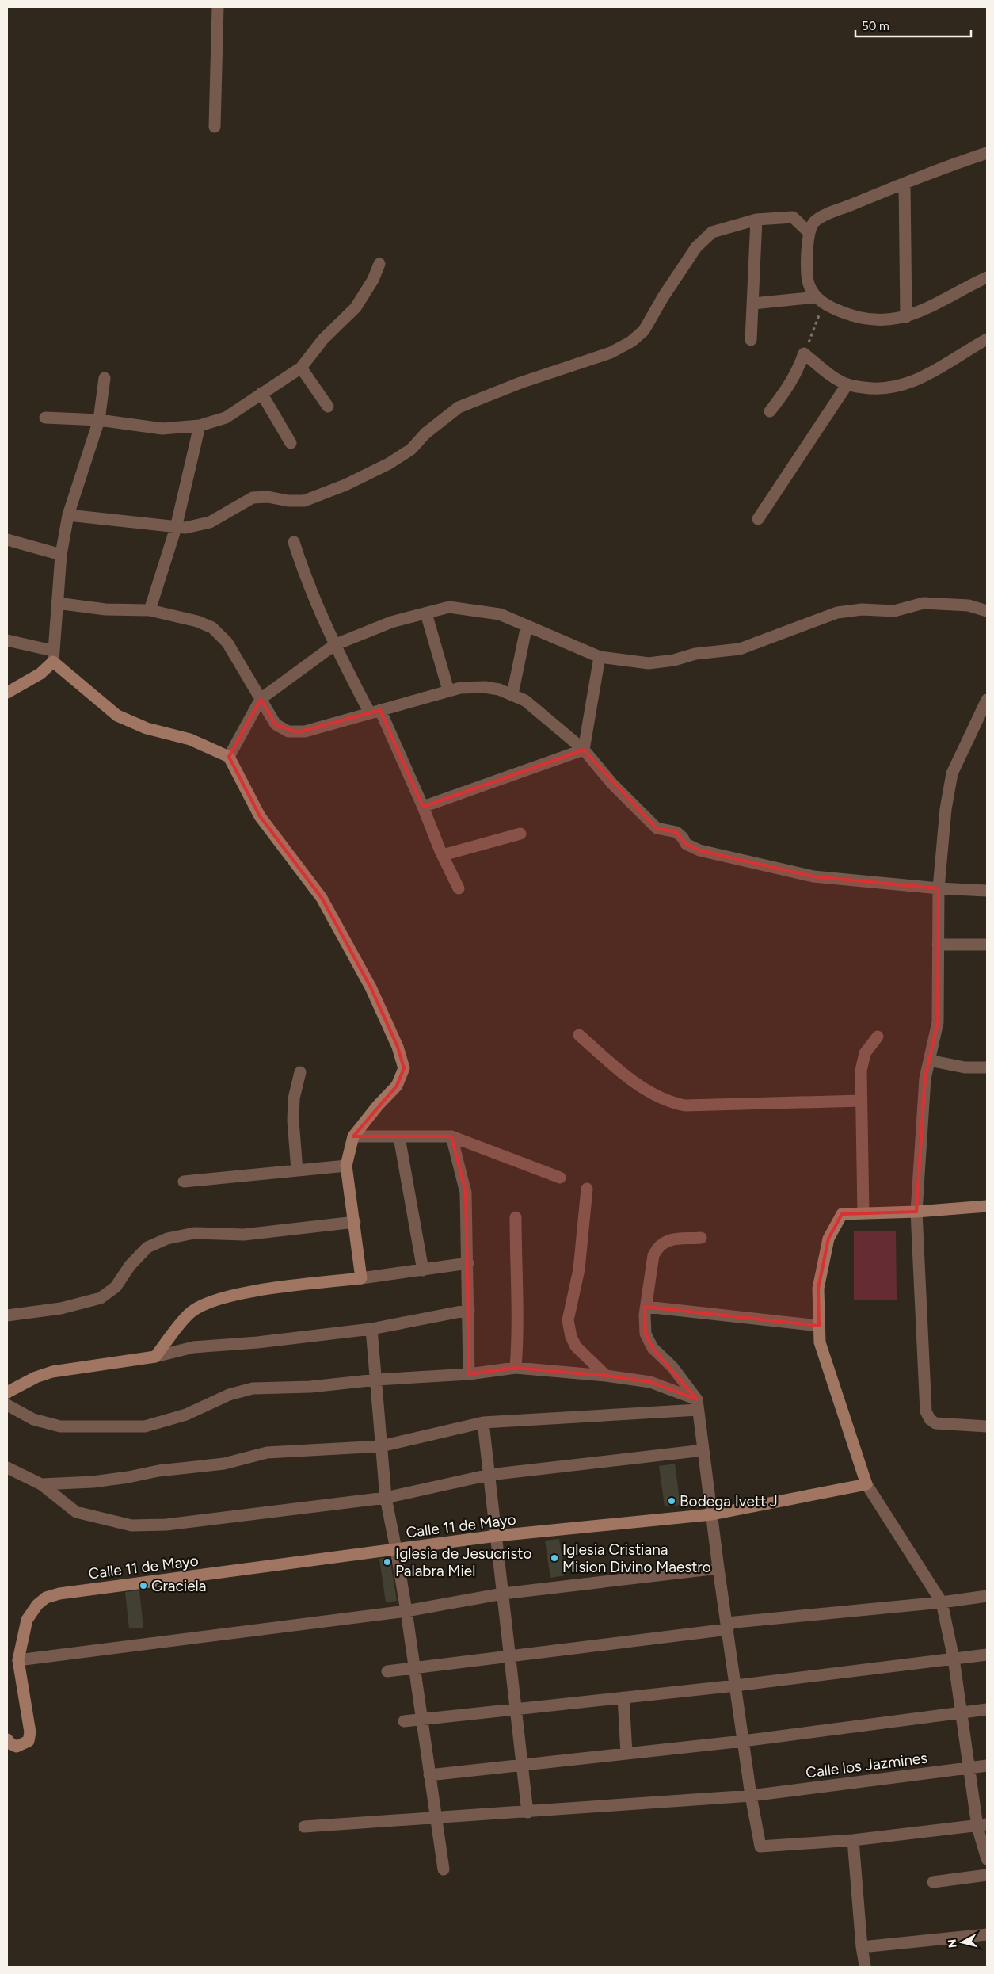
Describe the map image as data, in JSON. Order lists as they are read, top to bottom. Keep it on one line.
{"streets":{"street":["Calle 11 de Mayo","Calle los Jazmines"]},"places":["Bodega Ivett J","Iglesia Cristiana Mision Divino Maestro","Iglesia de Jesucristo Palabra Miel","Graciela"],"scale_bar":"50 m","north":"left"}
